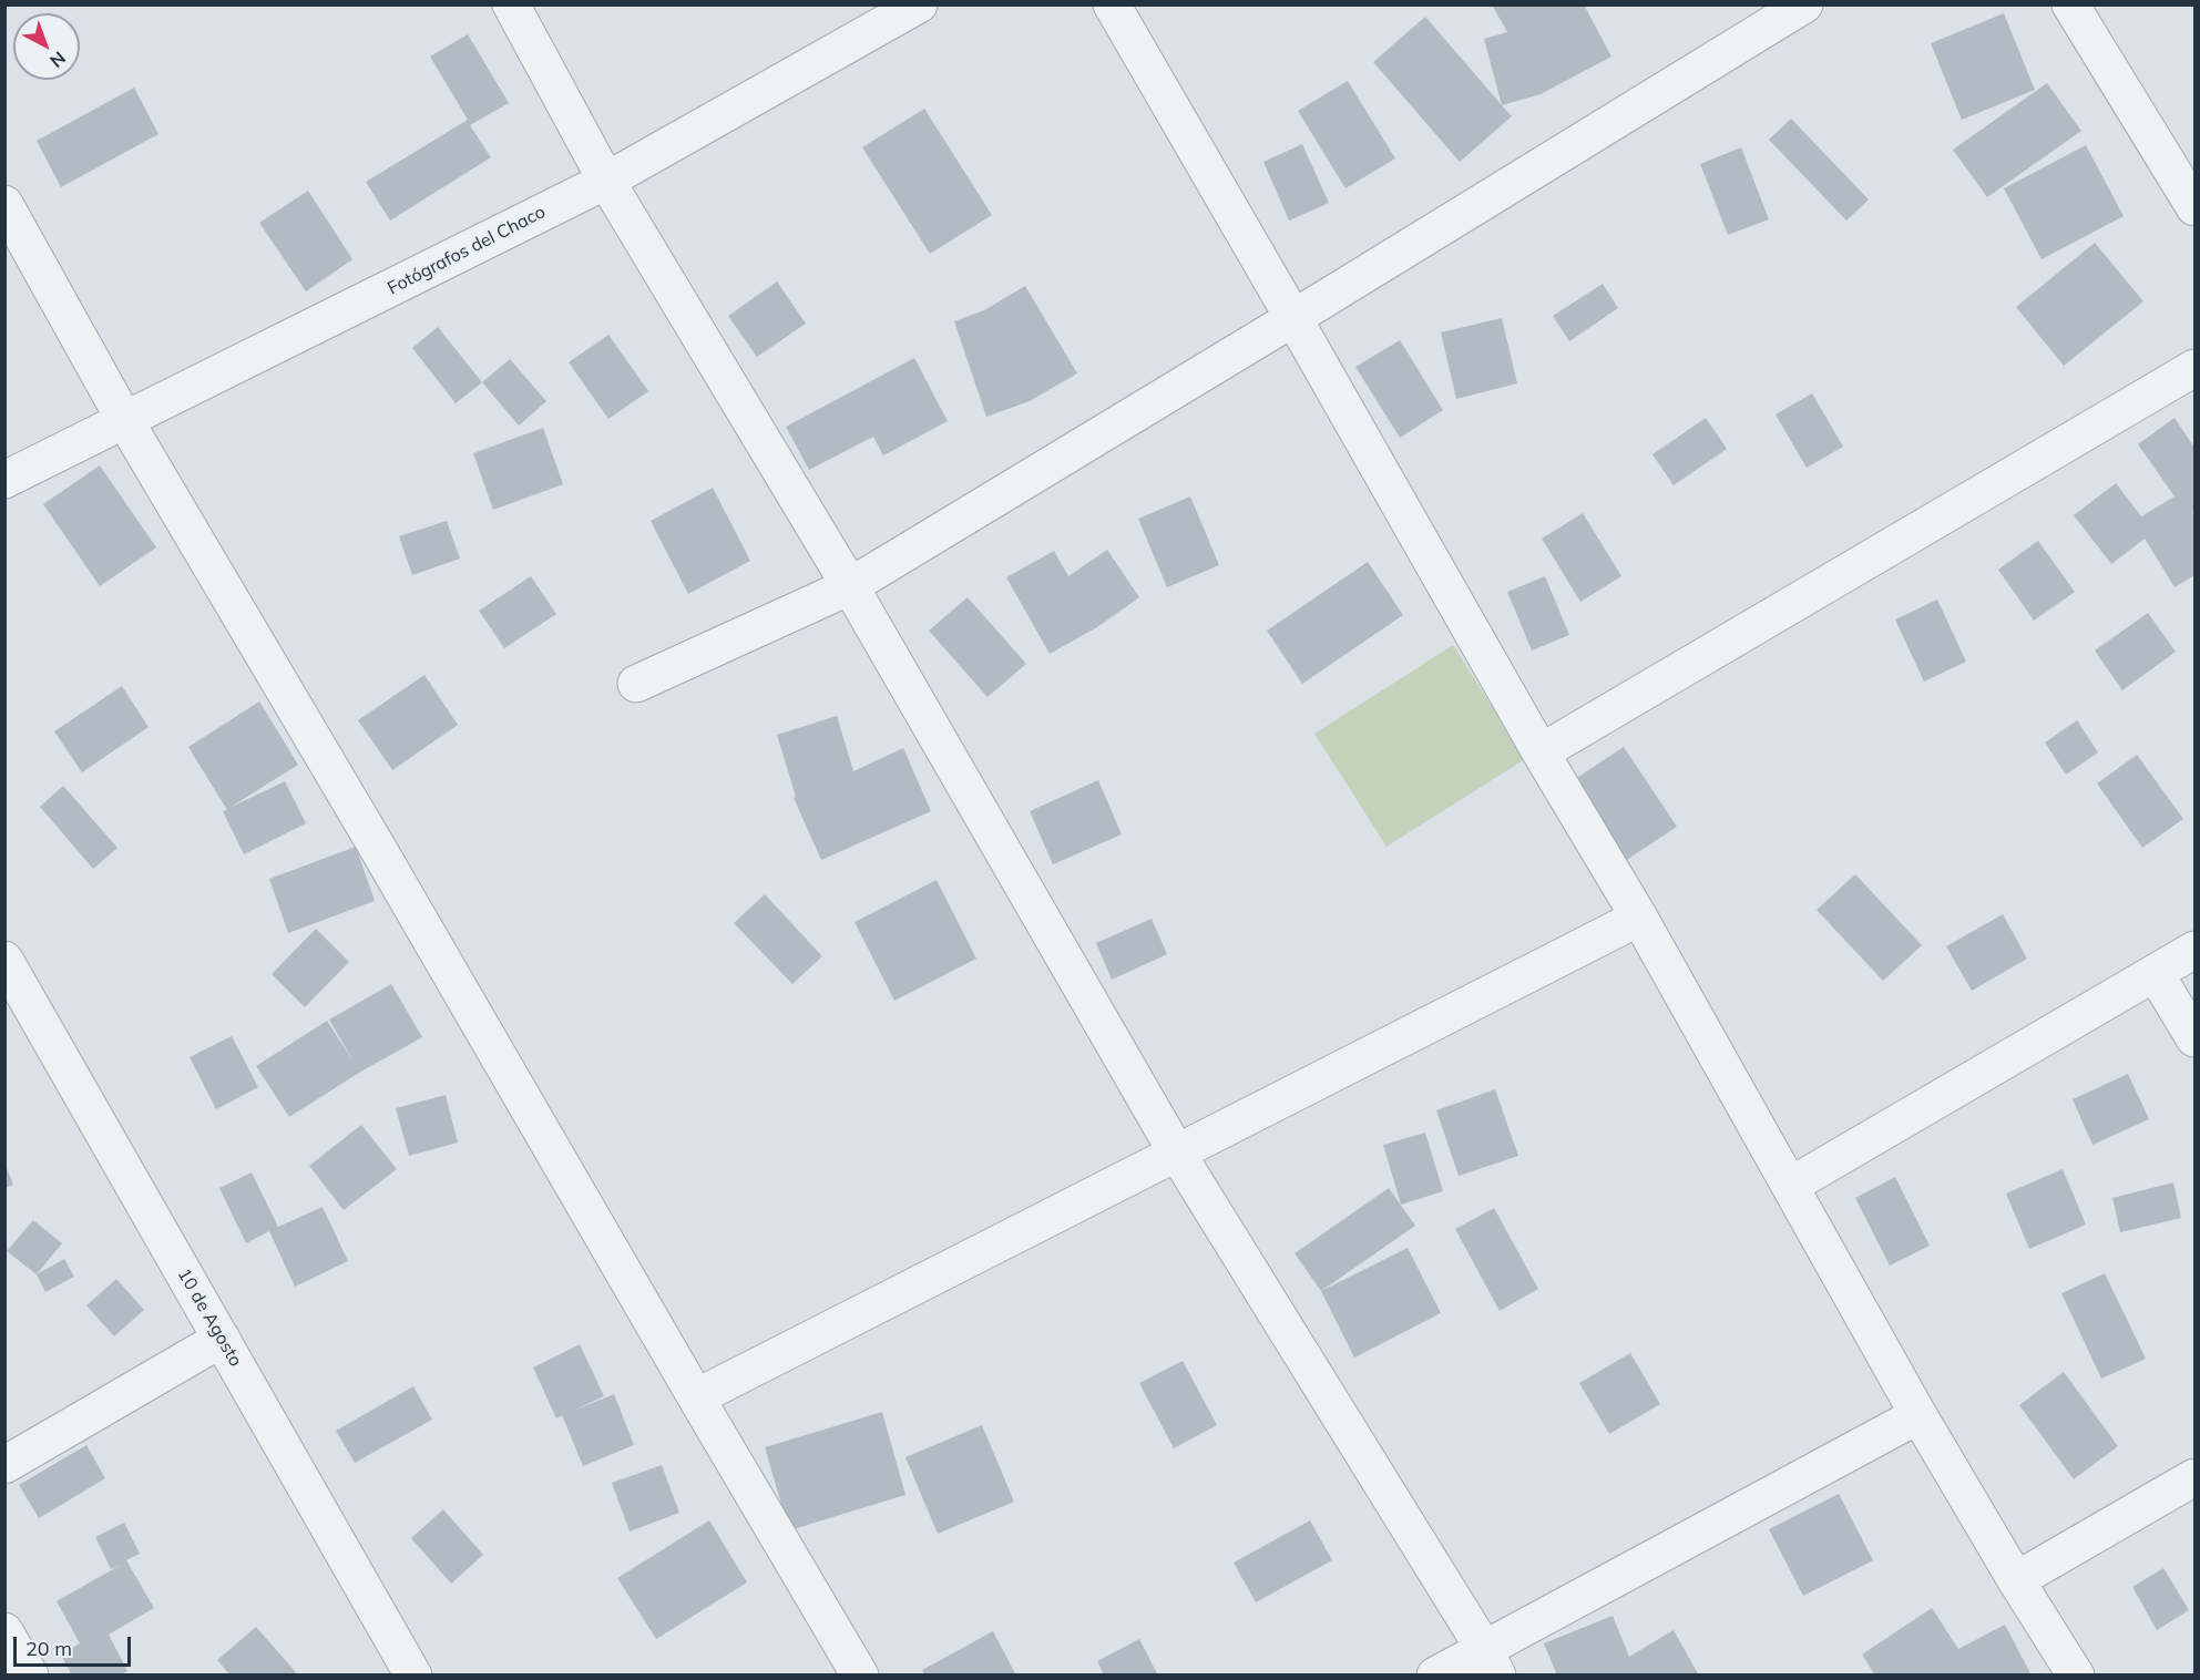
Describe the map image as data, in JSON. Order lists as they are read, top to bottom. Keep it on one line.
{"streets":{"street":["Fotógrafos del Chaco","10 de Agosto"]},"scale_bar":"20 m","north":"bottom right"}
